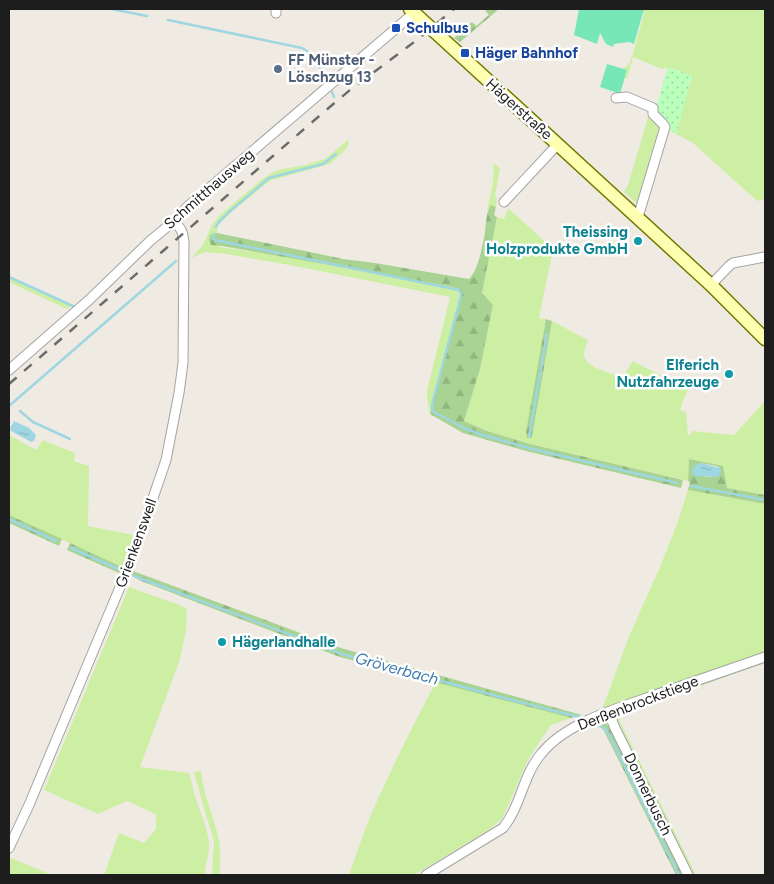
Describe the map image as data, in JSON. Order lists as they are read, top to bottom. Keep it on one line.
{"streets":{"main road":["Hägerstraße"],"street":["Schmitthausweg","Grienkenswell","Derßenbrockstiege","Donnerbusch"]},"crossings":[["Hägerstraße","Schmitthausweg"],["Schmitthausweg","Grienkenswell"],["Derßenbrockstiege","Donnerbusch"]],"water":["Gröverbach"],"places":{"transit":["Schulbus","Häger Bahnhof"],"other":["FF Münster - Löschzug 13","Theissing Holzprodukte GmbH","Elferich Nutzfahrzeuge","Hägerlandhalle"]}}
